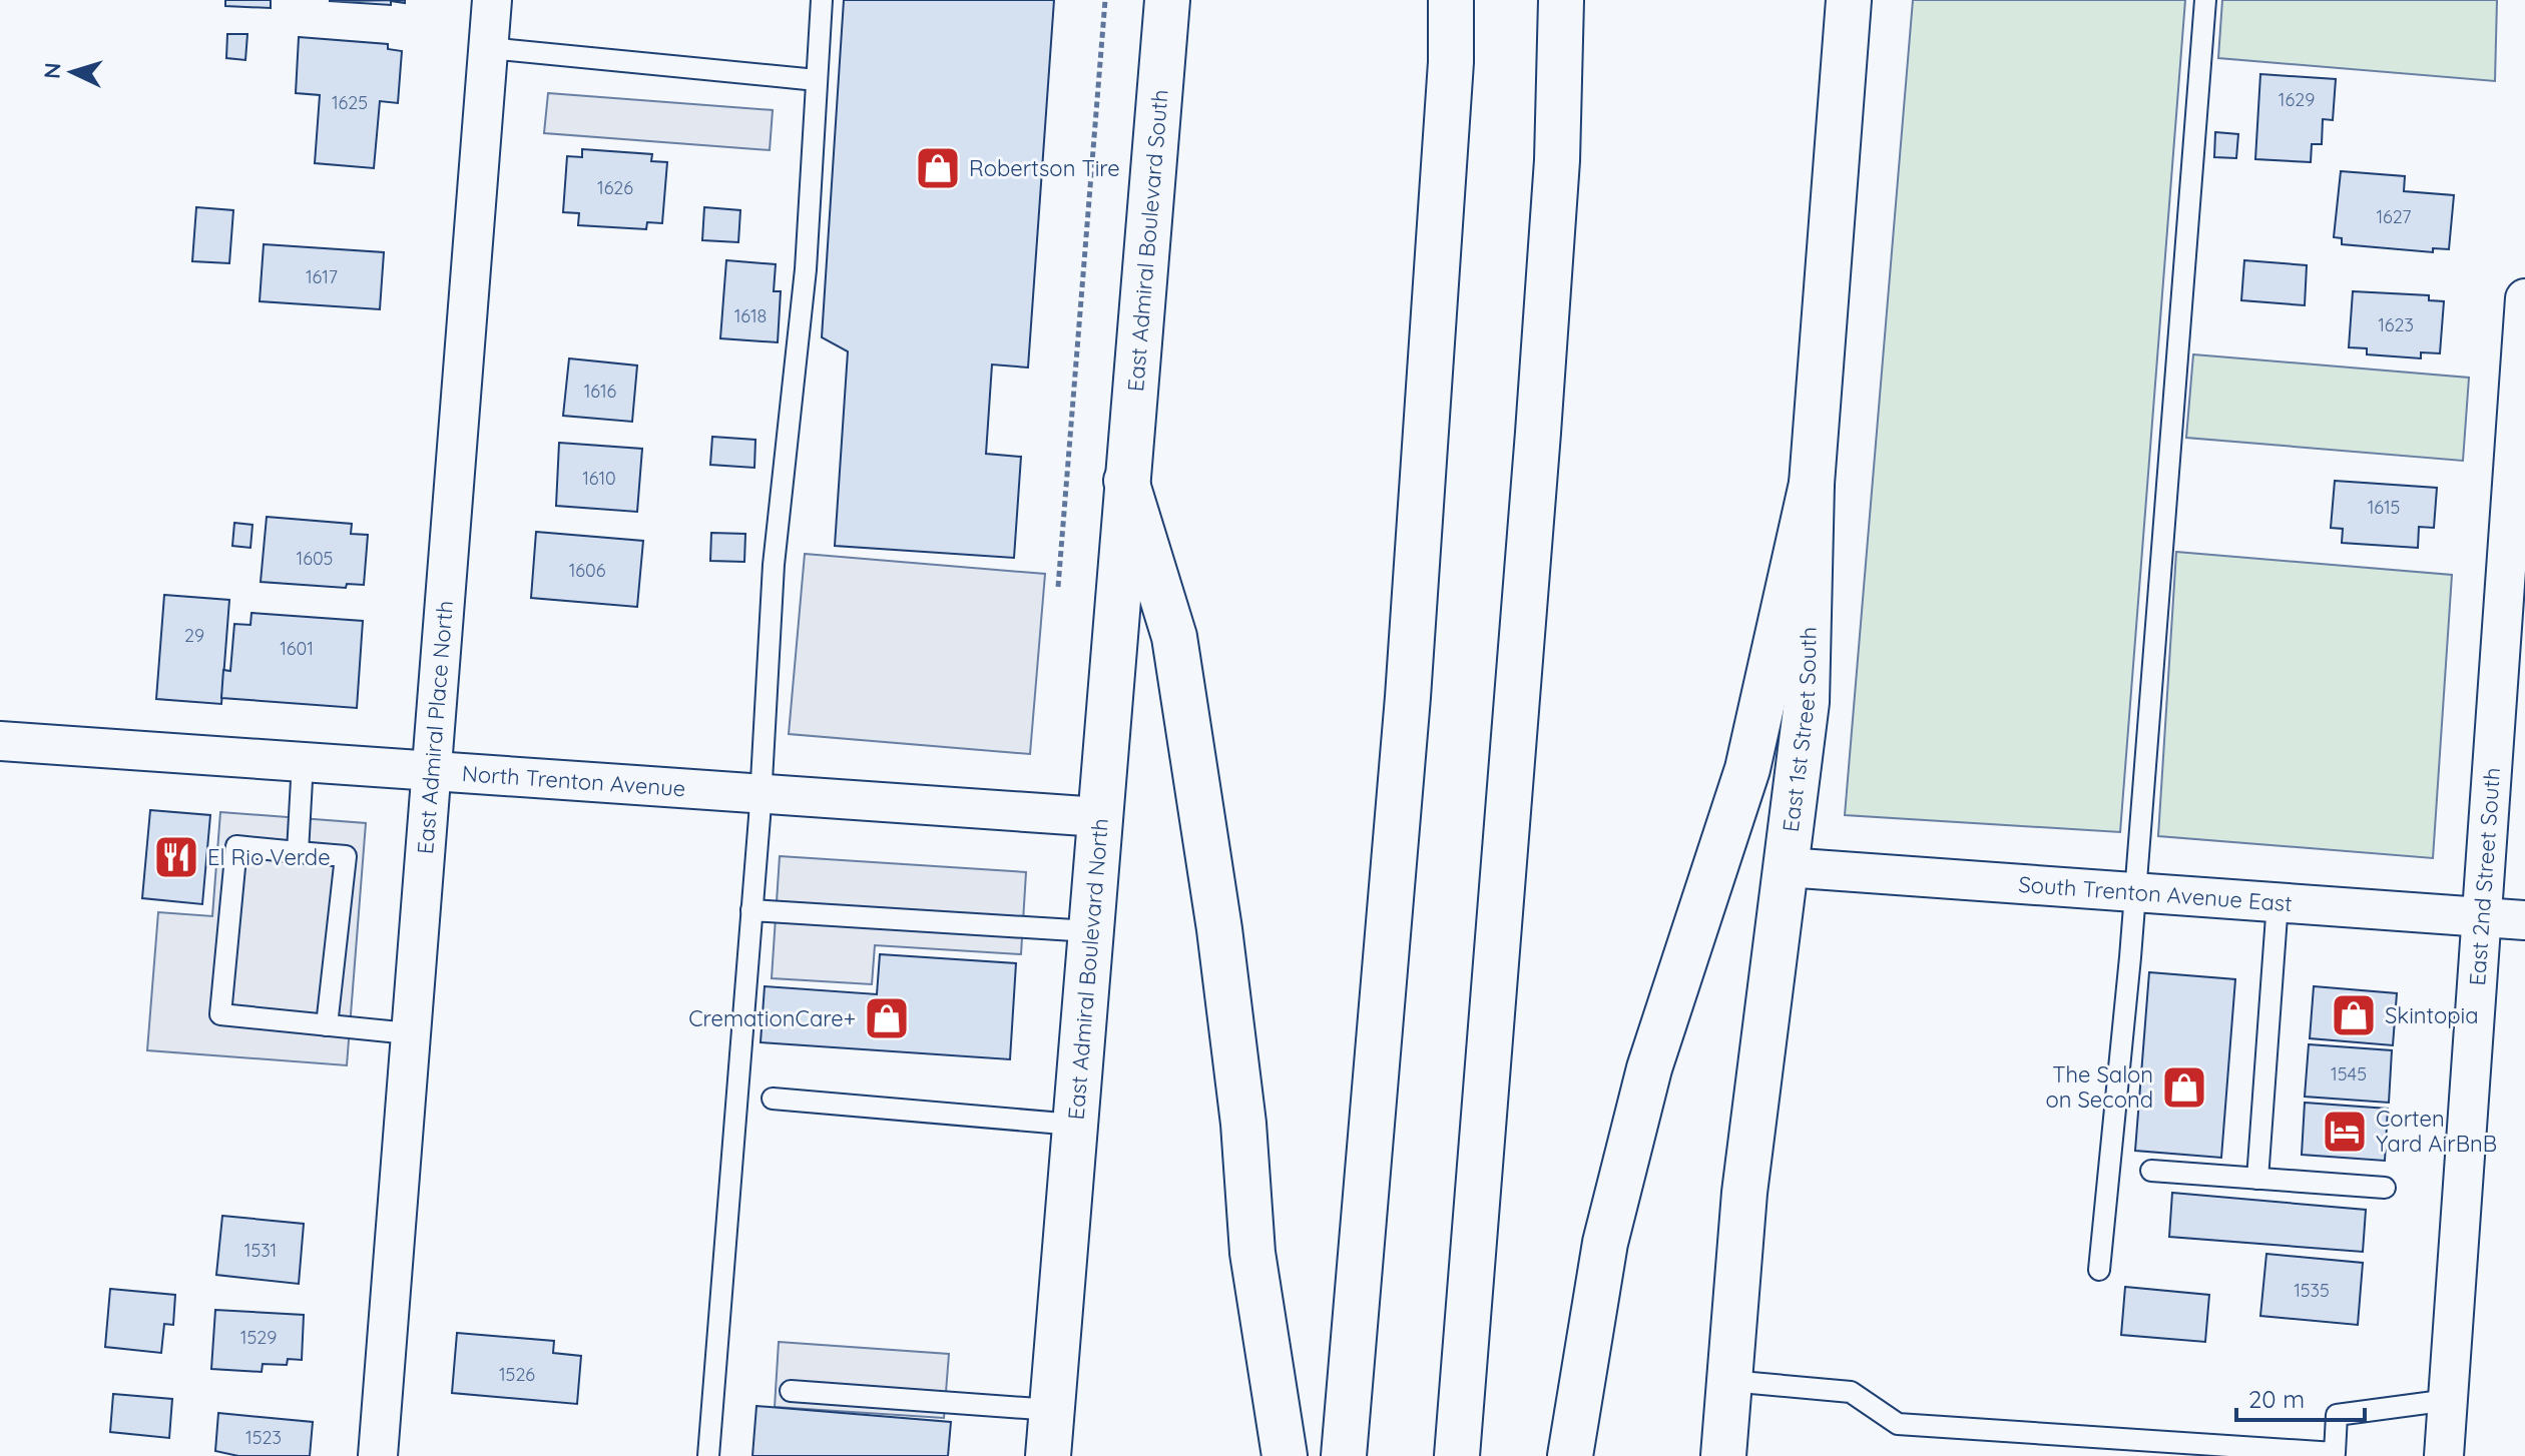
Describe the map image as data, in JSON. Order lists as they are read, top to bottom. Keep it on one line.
{"streets":{"main road":["East Admiral Boulevard South","East 1st Street South","East Admiral Boulevard North"],"street":["East Admiral Place North","North Trenton Avenue","East 2nd Street South","South Trenton Avenue East"]},"crossings":[["East Admiral Boulevard South","East Admiral Boulevard North"],["East Admiral Place North","North Trenton Avenue"],["East 1st Street South","South Trenton Avenue East"],["North Trenton Avenue","East Admiral Boulevard North"],["East 2nd Street South","South Trenton Avenue East"]],"places":{"shop":["Robertson Tire","Skintopia","CremationCare+","The Salon on Second"],"restaurant":["El Rio Verde"],"hotel":["Corten Yard AirBnB"]},"house_numbers":["1629","1625","1626","1627","1617","1618","1623","1616","1610","1615","1605","1606","29","1601","1545","1531","1535","1529","1526","1523"],"scale_bar":"20 m","north":"left"}
